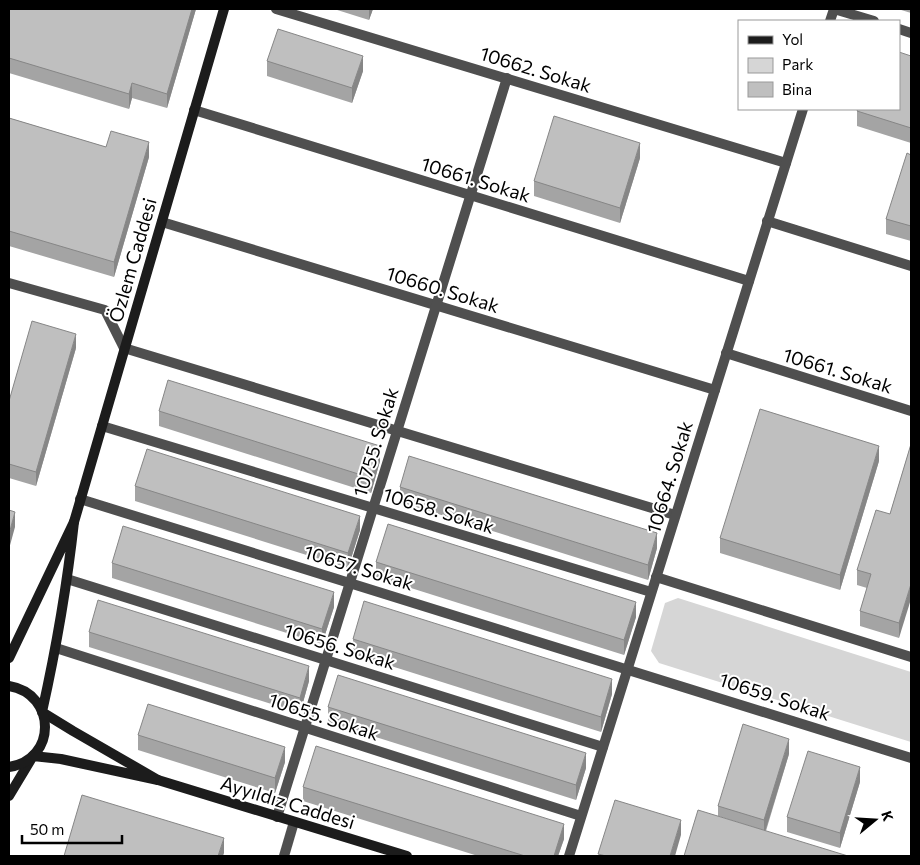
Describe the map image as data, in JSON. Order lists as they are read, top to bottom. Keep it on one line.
{"streets":{"street":["10662. Sokak","10661. Sokak","Özlem Caddesi","10660. Sokak","10755. Sokak","10664. Sokak","10658. Sokak","10657. Sokak","10656. Sokak","10659. Sokak","10655. Sokak","Ayyıldız Caddesi"]},"crossings":[["10662. Sokak","10755. Sokak"],["10662. Sokak","10664. Sokak"],["10661. Sokak","Özlem Caddesi"],["10661. Sokak","10755. Sokak"],["10661. Sokak","10664. Sokak"],["Özlem Caddesi","10660. Sokak"],["Özlem Caddesi","10658. Sokak"],["Özlem Caddesi","10657. Sokak"],["Özlem Caddesi","10656. Sokak"],["Özlem Caddesi","10655. Sokak"],["Özlem Caddesi","Ayyıldız Caddesi"],["10660. Sokak","10755. Sokak"],["10660. Sokak","10664. Sokak"],["10755. Sokak","10658. Sokak"],["10755. Sokak","10657. Sokak"],["10755. Sokak","10656. Sokak"],["10755. Sokak","10655. Sokak"],["10755. Sokak","Ayyıldız Caddesi"],["10664. Sokak","10658. Sokak"],["10664. Sokak","10657. Sokak"],["10664. Sokak","10656. Sokak"],["10664. Sokak","10659. Sokak"],["10664. Sokak","10655. Sokak"],["10657. Sokak","10659. Sokak"]],"legend":["Yol","Park","Bina"],"scale_bar":"50 m","north":"right"}
